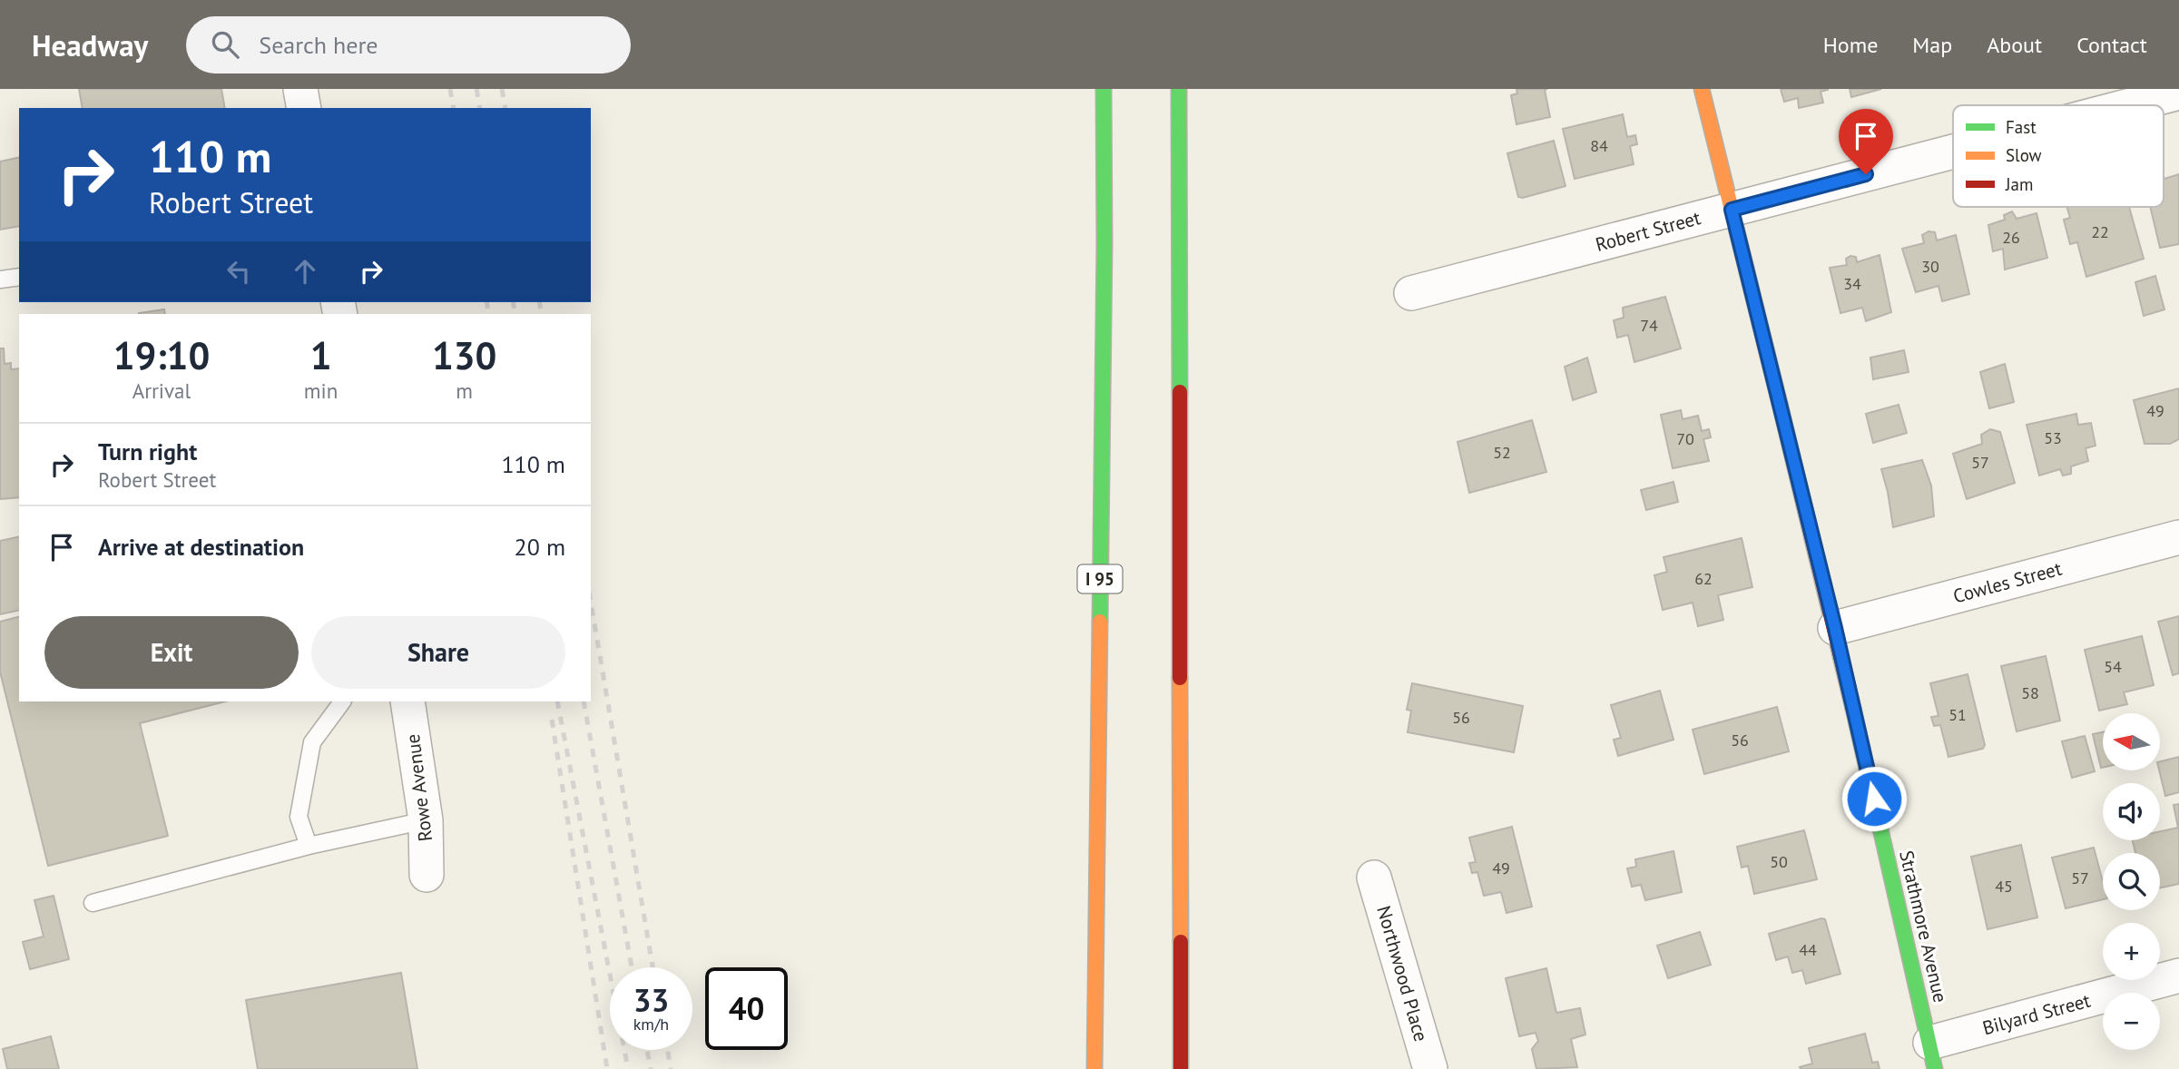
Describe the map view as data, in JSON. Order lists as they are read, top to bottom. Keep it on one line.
{"streets":{"main road":["I 95","Strathmore Avenue"],"street":["Robert Street","Cowles Street","Rowe Avenue","Northwood Place","Bilyard Street"]},"crossings":[["Robert Street","Strathmore Avenue"],["Cowles Street","Strathmore Avenue"],["Strathmore Avenue","Bilyard Street"]],"house_numbers":["84","22","26","30","34","74","49","53","70","52","57","62","54","58","51","56","56","50","49","57","45","44"],"legend":["Fast","Slow","Jam"],"north":"left","page":{"header":"Headway","search":"Search here","nav":["Home","Map","About","Contact"],"turn":["110 m","Robert Street"],"eta":["19:10","Arrival","1","min","130","m"],"list":[{"name":"Turn right","note":"Robert Street","value":"110 m"},{"name":"Arrive at destination","value":"20 m"}],"buttons":["Exit","Share"],"map_buttons":["+","−"],"speed":"33 km/h","limit":"40"}}
